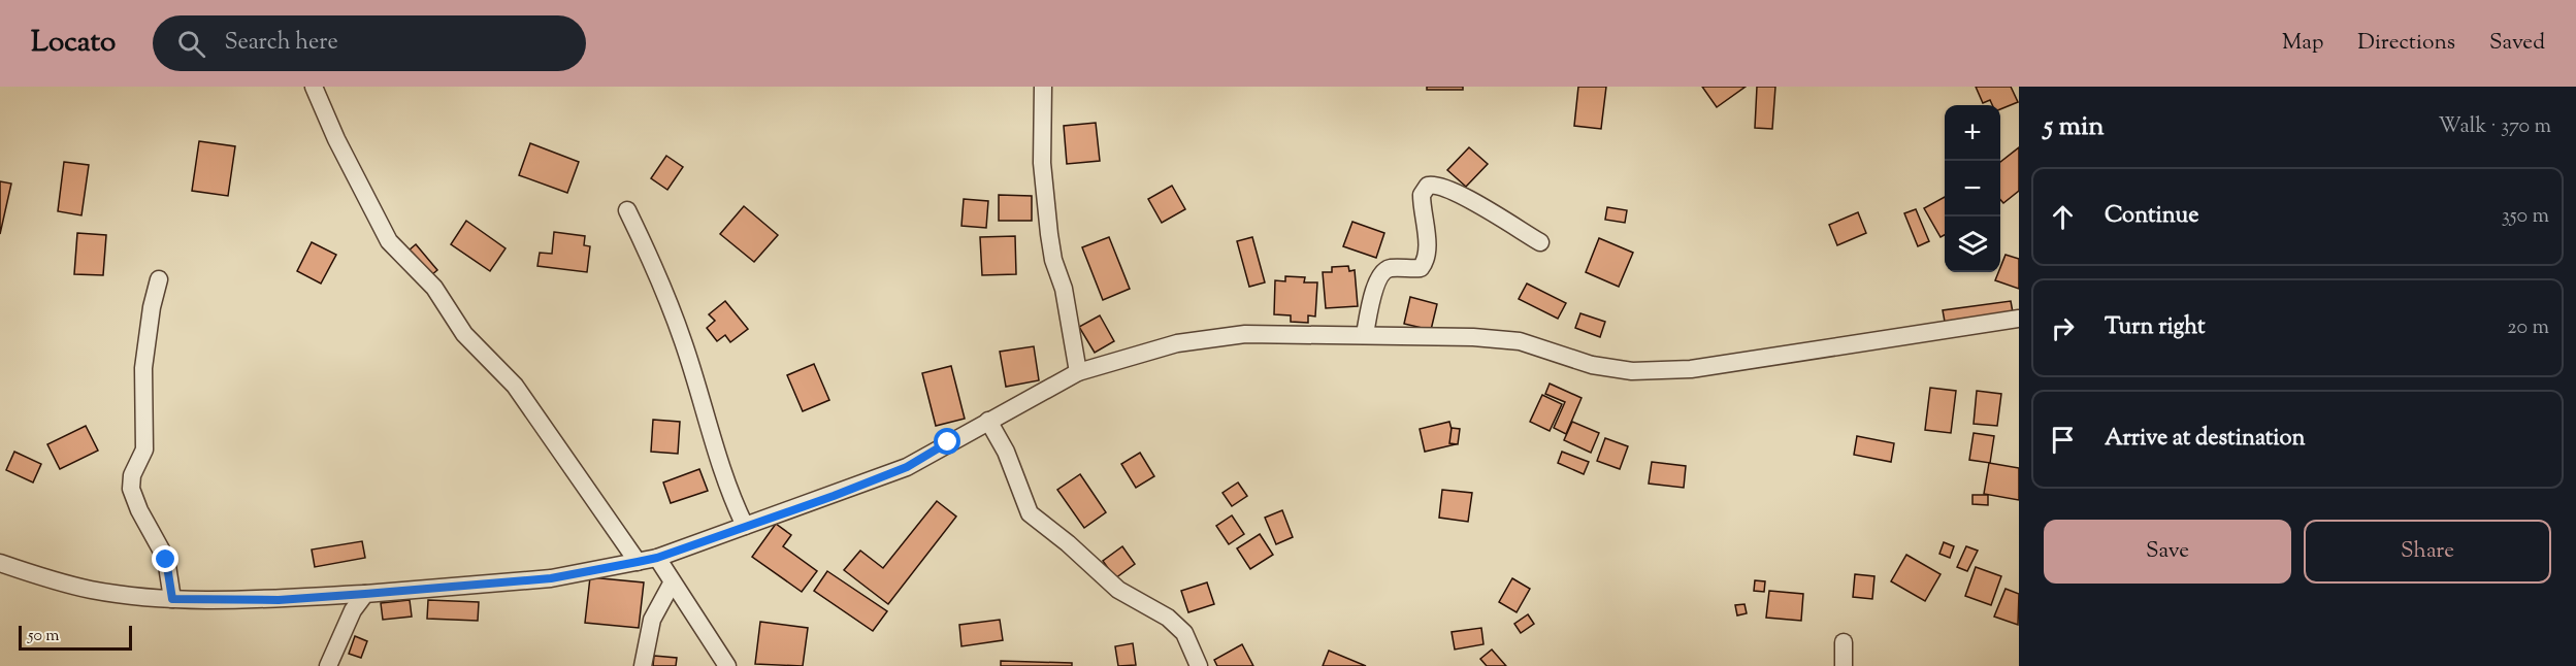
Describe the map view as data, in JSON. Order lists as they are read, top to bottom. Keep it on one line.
{"scale_bar":"50 m","page":{"header":"Locato","search":"Search here","nav":["Map","Directions","Saved"],"heading":["5 min","Walk · 370 m"],"map_buttons":["+","−"],"list":[["Continue","350 m"],["Turn right","20 m"],"Arrive at destination"],"buttons":["Save","Share"],"scale":"50 m"}}
